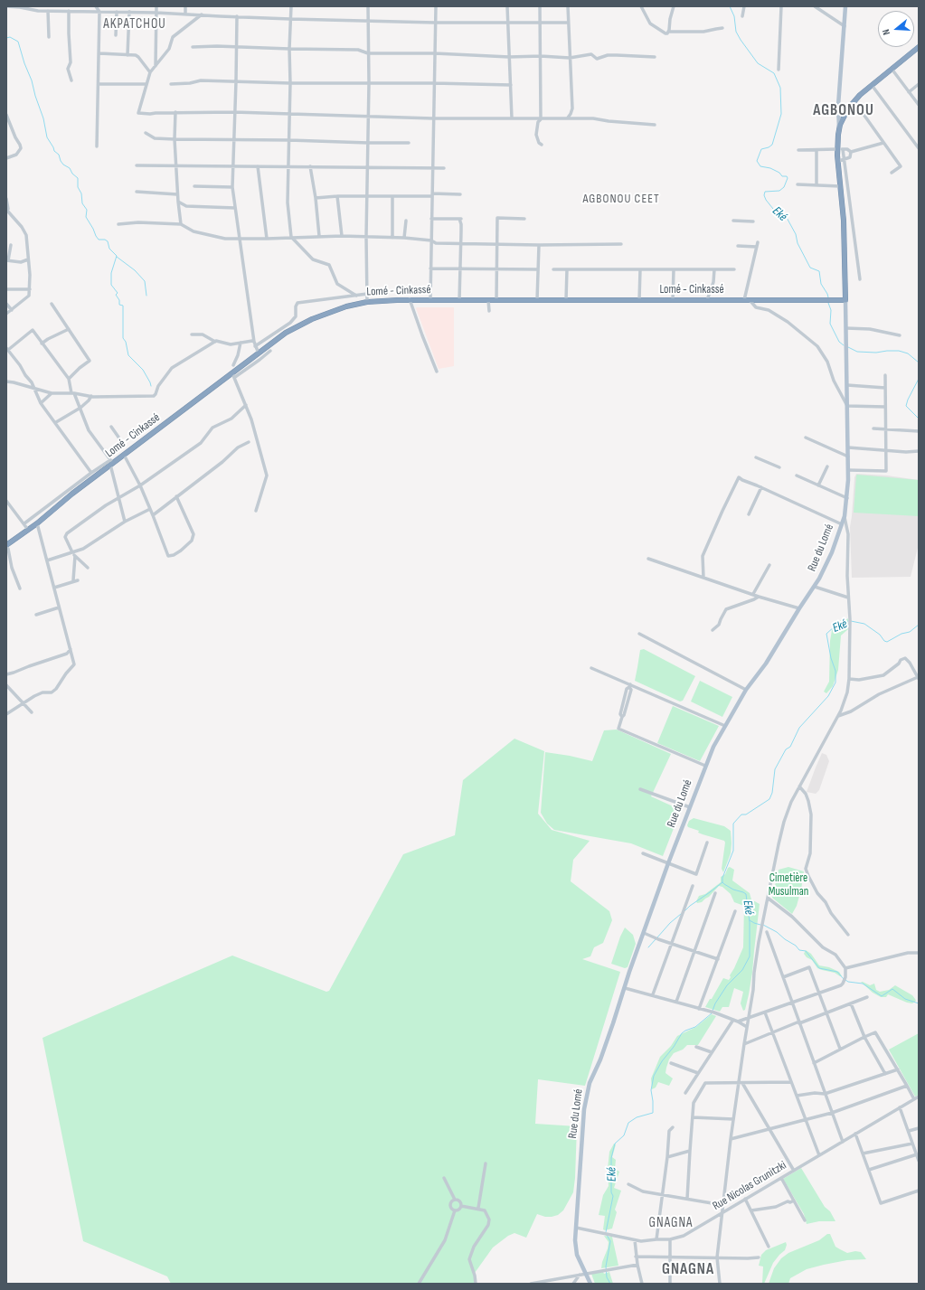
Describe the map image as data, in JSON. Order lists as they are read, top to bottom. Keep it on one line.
{"streets":{"highway":["Lomé - Cinkassé"],"main road":["Rue du Lomé"],"street":["Rue Nicolas Grunitzki"]},"crossings":[["Lomé - Cinkassé","Rue du Lomé"],["Rue du Lomé","Rue Nicolas Grunitzki"]],"districts":["AKPATCHOU","AGBONOU","AGBONOU CEET","GNAGNA","GNAGNA"],"water":["Eké"],"parks":["Cimetière Musulman"],"north":"left"}
